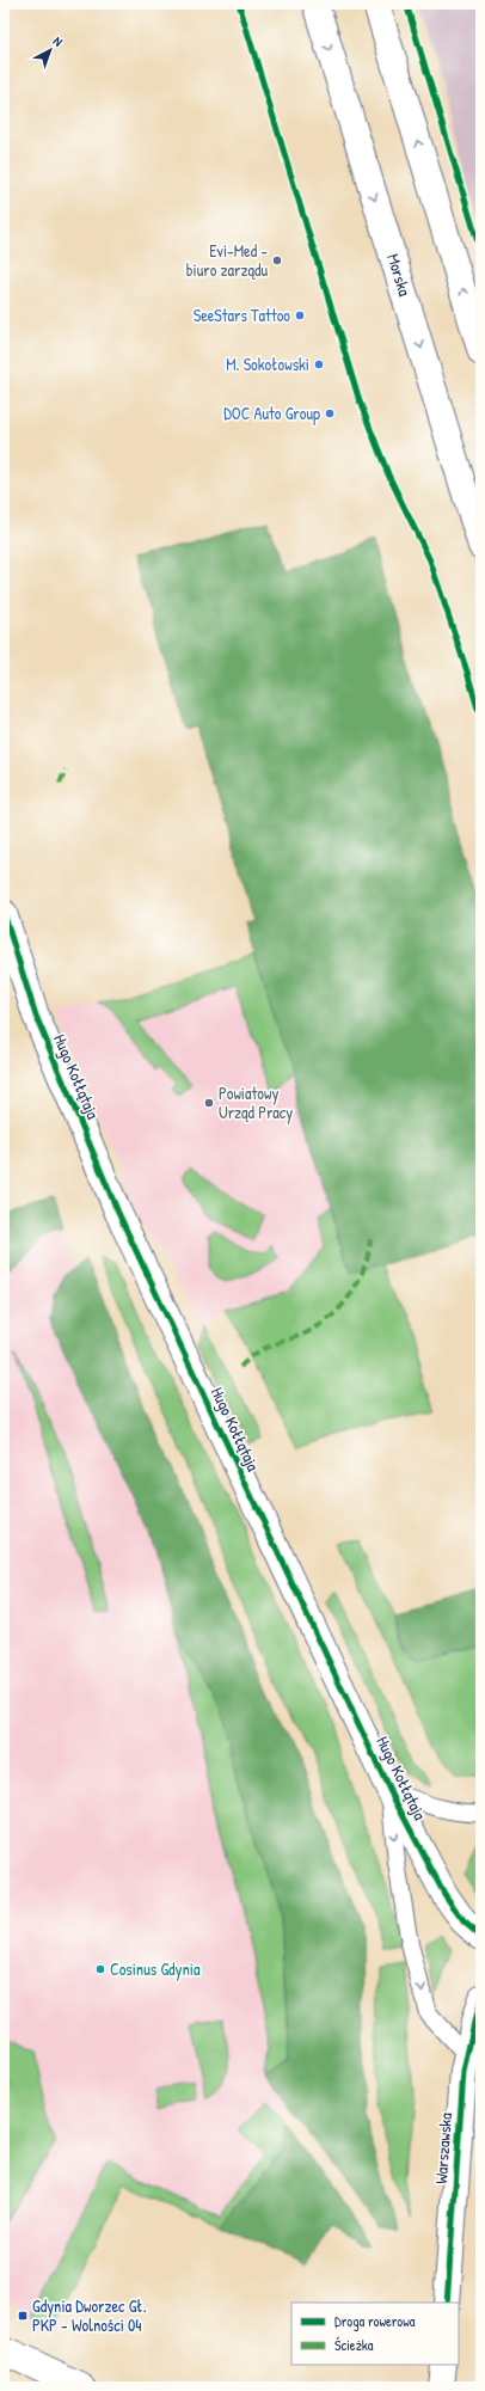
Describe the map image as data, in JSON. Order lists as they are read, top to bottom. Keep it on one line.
{"streets":{"street":["Morska","Hugo Kołłątaja","Warszawska"]},"places":{"other":["Evi-Med - biuro zarządu","SeeStars Tattoo","M. Sokołowski","DOC Auto Group","Powiatowy Urząd Pracy","Cosinus Gdynia"],"transit":["Gdynia Dworzec Gł. PKP - Wolności 04"]},"legend":["Droga rowerowa","Ścieżka"],"north":"top right"}
